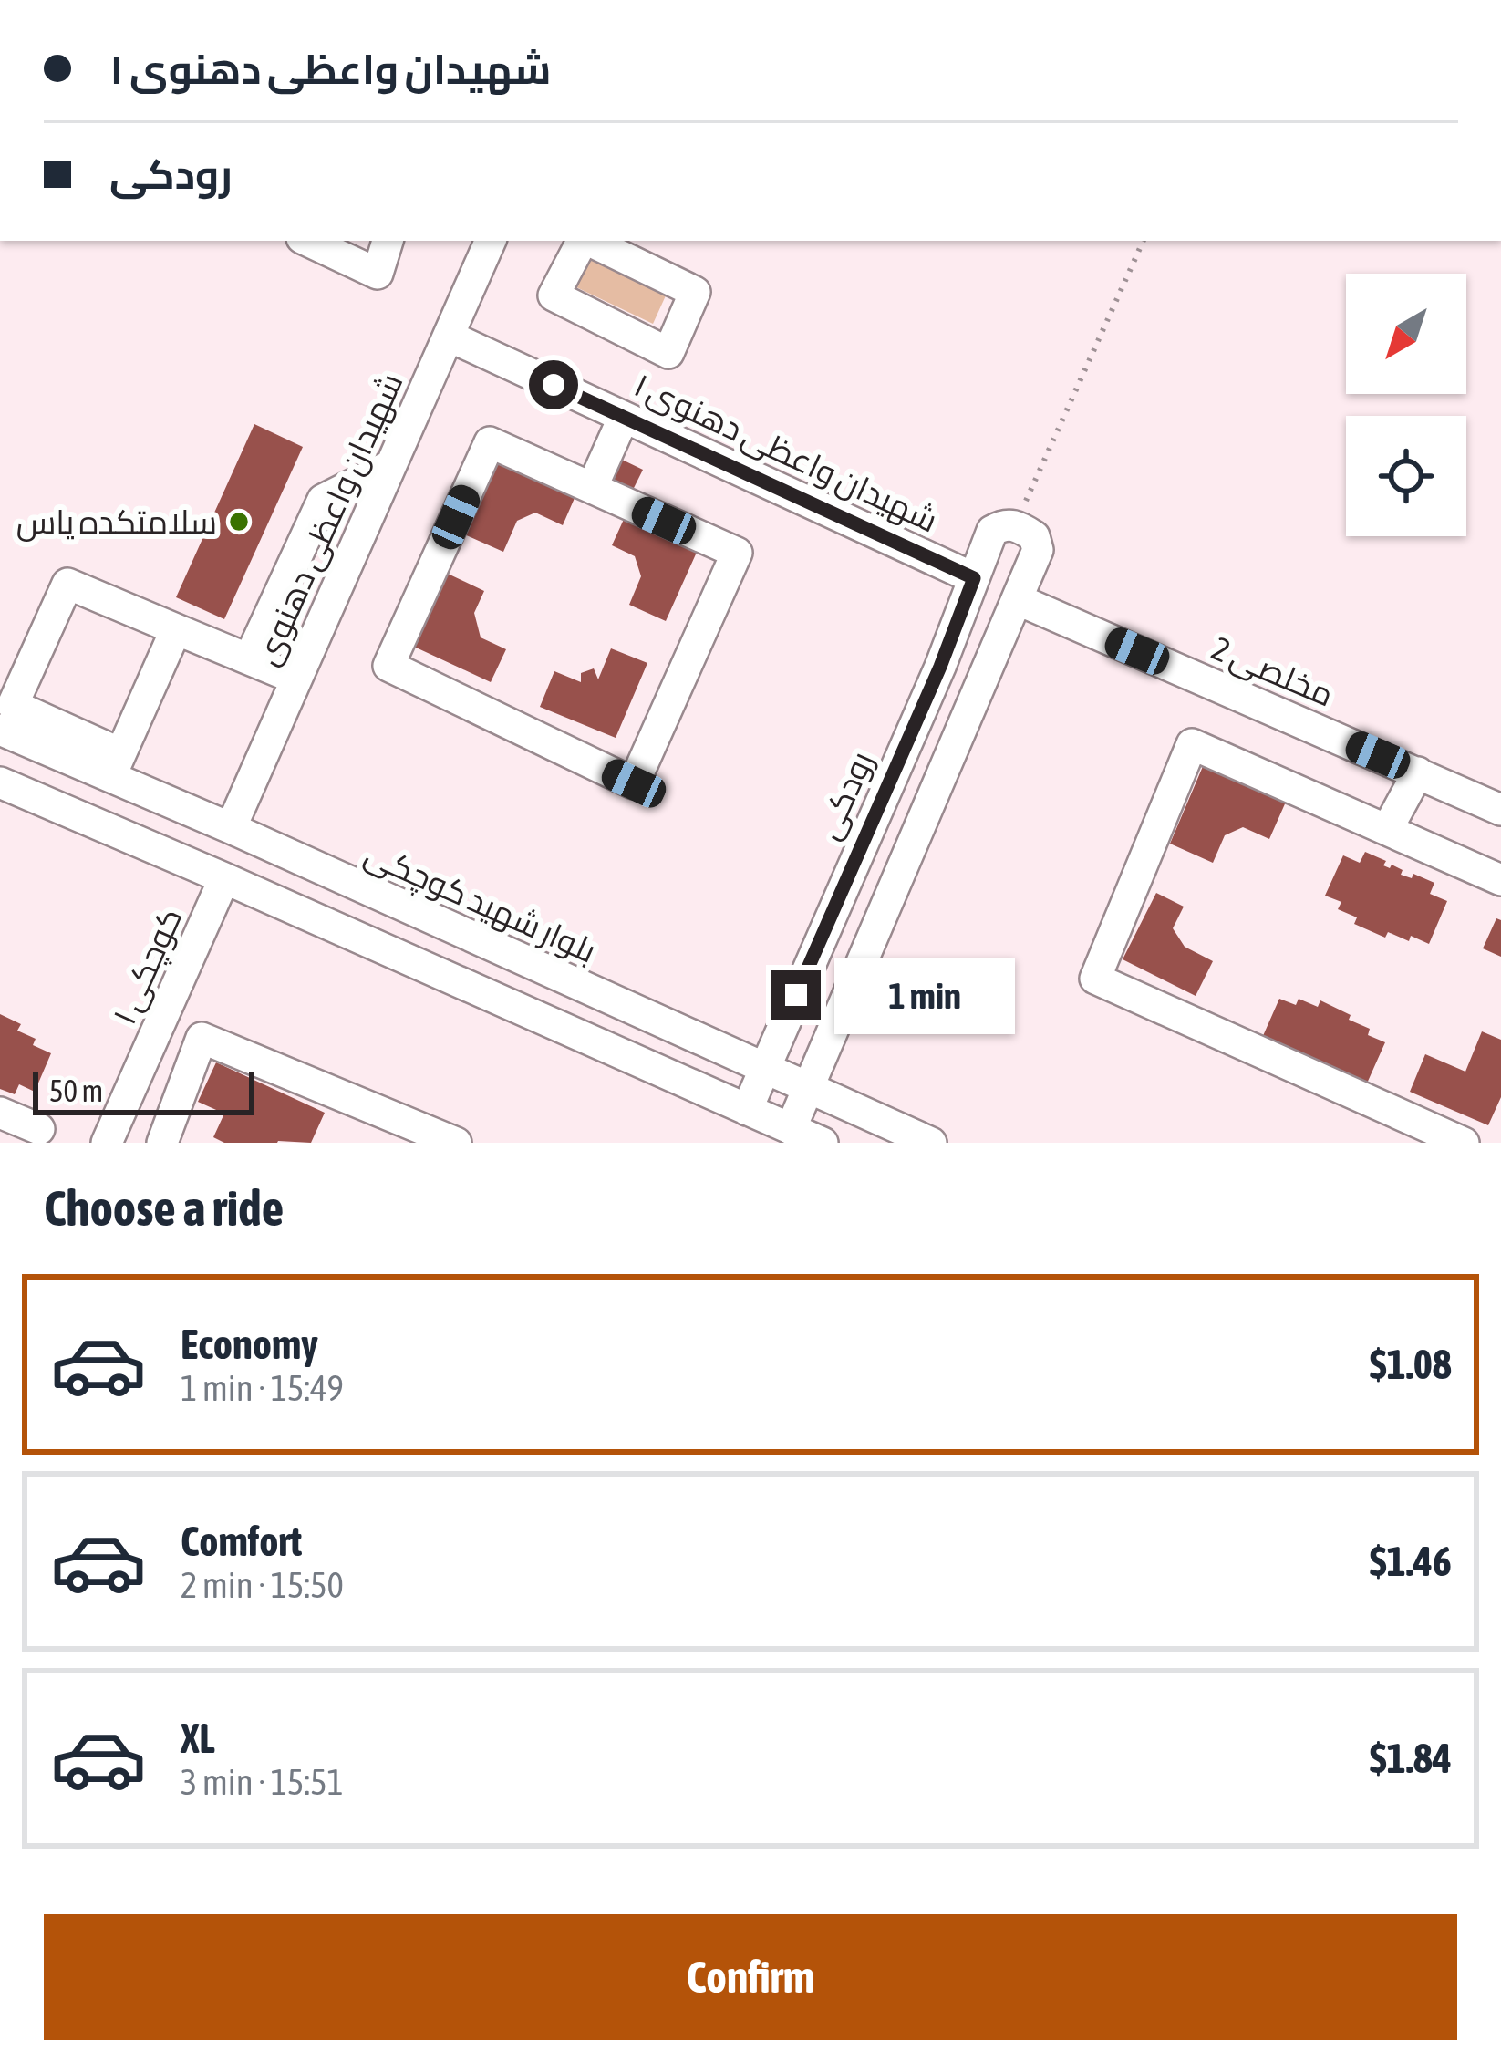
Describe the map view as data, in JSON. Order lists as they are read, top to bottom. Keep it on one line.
{"streets":{"street":["شهیدان واعظی دهنوی ۱","شهیدان واعظی دهنوی","مخلصی 2","رودکی","بلوار شهید کوچکی","کوچکی ۱"]},"crossings":[["شهیدان واعظی دهنوی ۱","شهیدان واعظی دهنوی"],["شهیدان واعظی دهنوی ۱","رودکی"],["شهیدان واعظی دهنوی","بلوار شهید کوچکی"],["رودکی","بلوار شهید کوچکی"]],"places":["سلامتکده یاس"],"scale_bar":"50 m","north":"bottom left","page":{"banner":["شهیدان واعظی دهنوی ۱","رودکی"],"bubble":"1 min","scale":"50 m","heading":"Choose a ride","list":[{"name":"Economy","note":"1 min · 15:49","value":"$1.08"},{"name":"Comfort","note":"2 min · 15:50","value":"$1.46"},{"name":"XL","note":"3 min · 15:51","value":"$1.84"}],"buttons":"Confirm"}}
